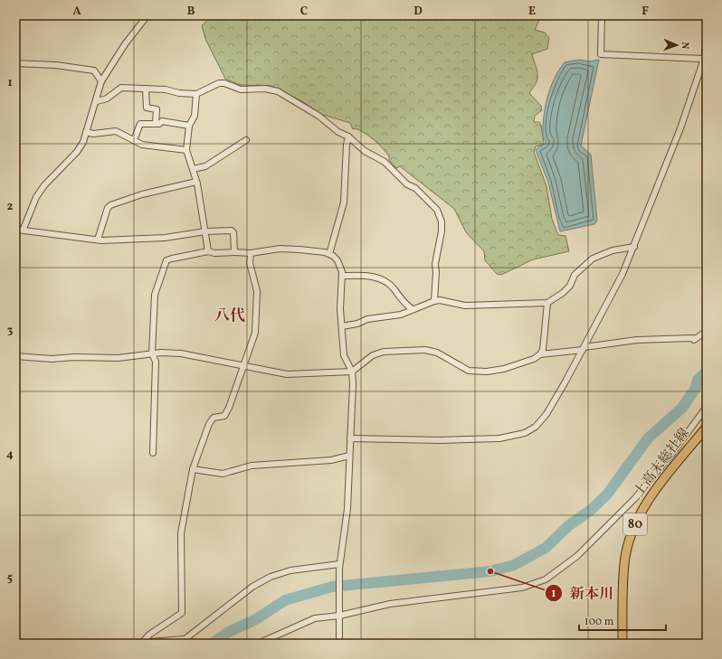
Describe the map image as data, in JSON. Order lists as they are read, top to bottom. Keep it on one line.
{"streets":{"main road":["上高末総社線","80"]},"districts":["八代"],"places":["新本川"],"scale_bar":"100 m","north":"right","grid":{"columns":["A","B","C","D","E","F"],"rows":["1","2","3","4","5"]}}
